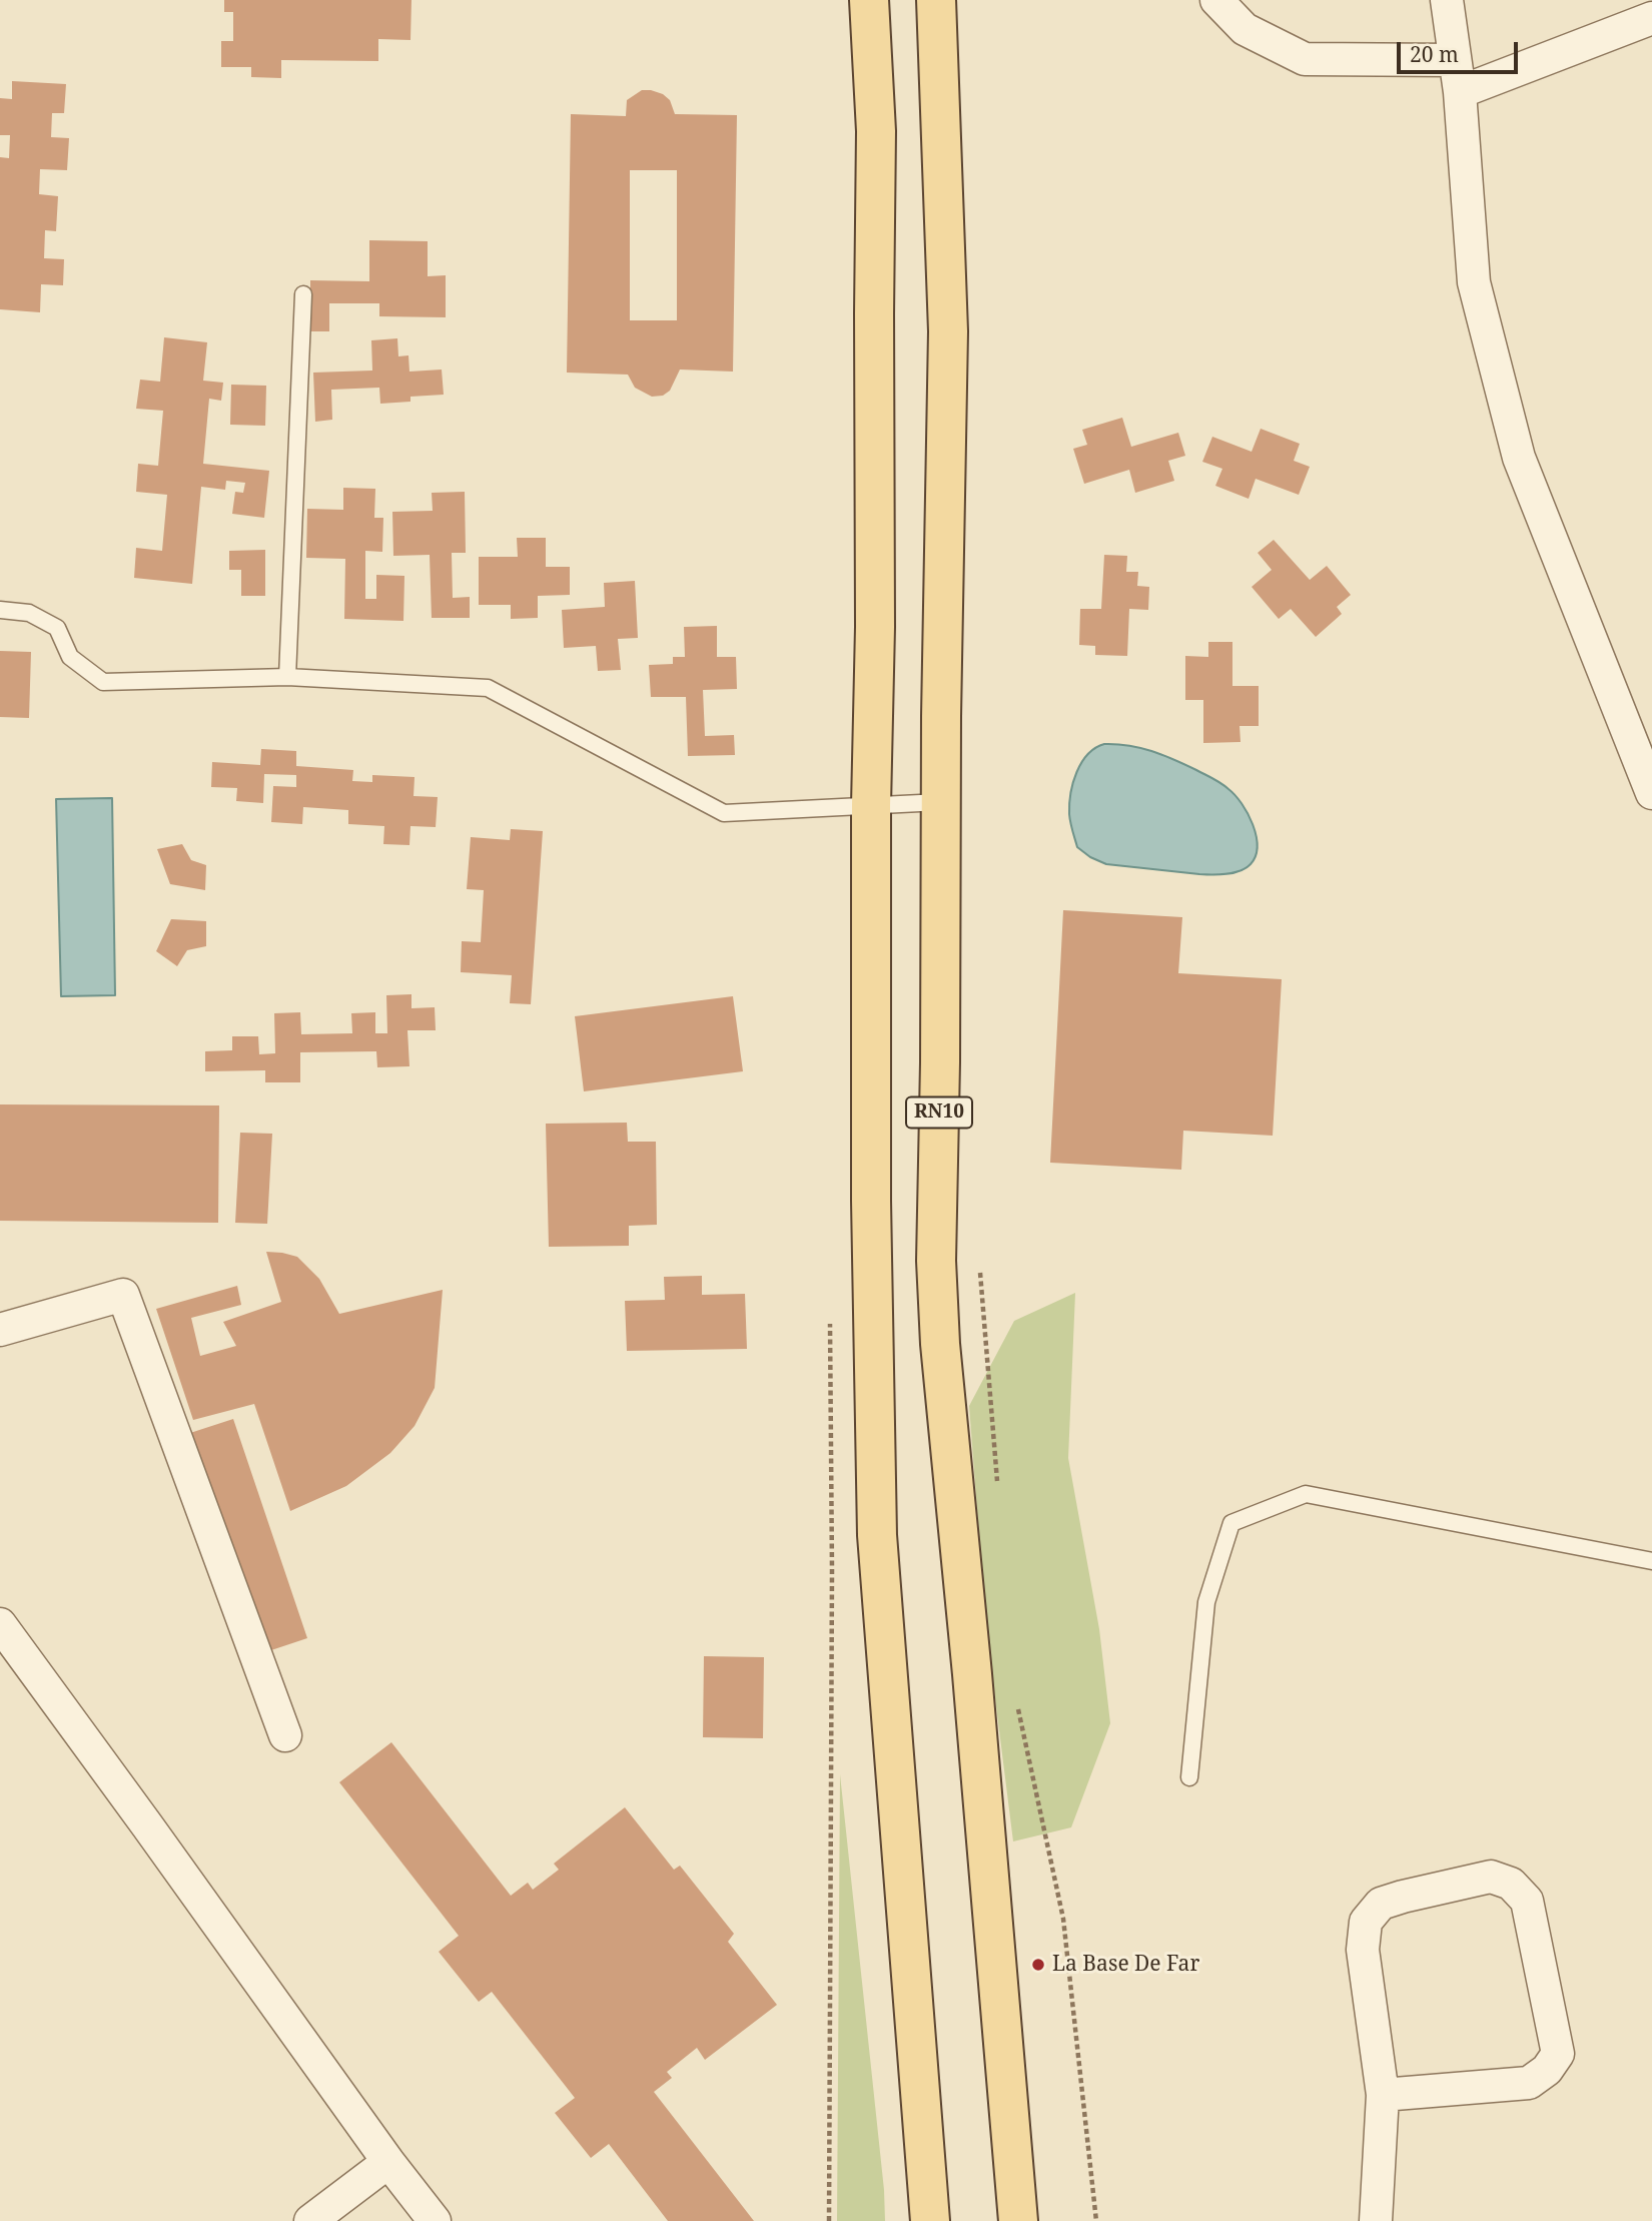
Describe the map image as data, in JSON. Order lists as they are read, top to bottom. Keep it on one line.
{"streets":{"main road":["RN10"]},"places":["La Base De Far"],"scale_bar":"20 m"}
